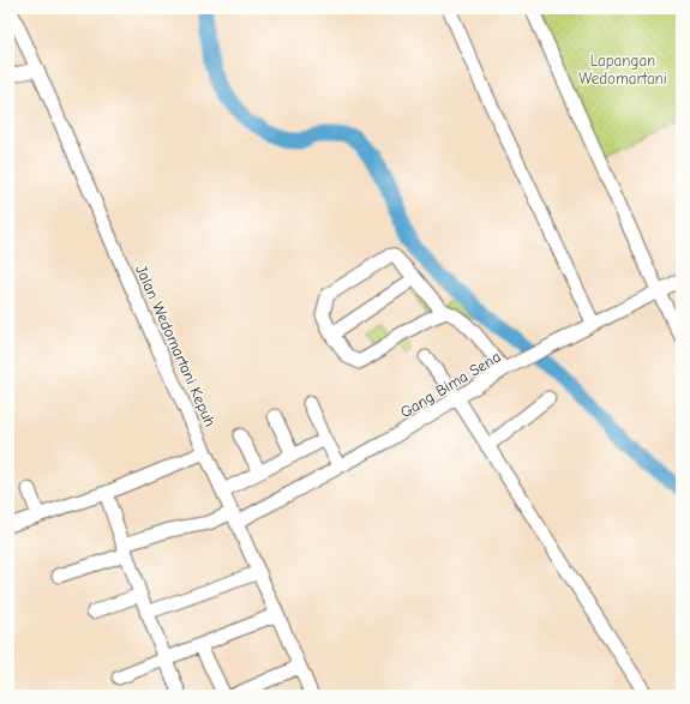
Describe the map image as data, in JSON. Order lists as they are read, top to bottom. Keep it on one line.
{"streets":{"street":["Jalan Wedomartani Kepuh","Gang Bima Sena"]},"crossings":[["Jalan Wedomartani Kepuh","Gang Bima Sena"]],"parks":["Lapangan Wedomartani"]}
